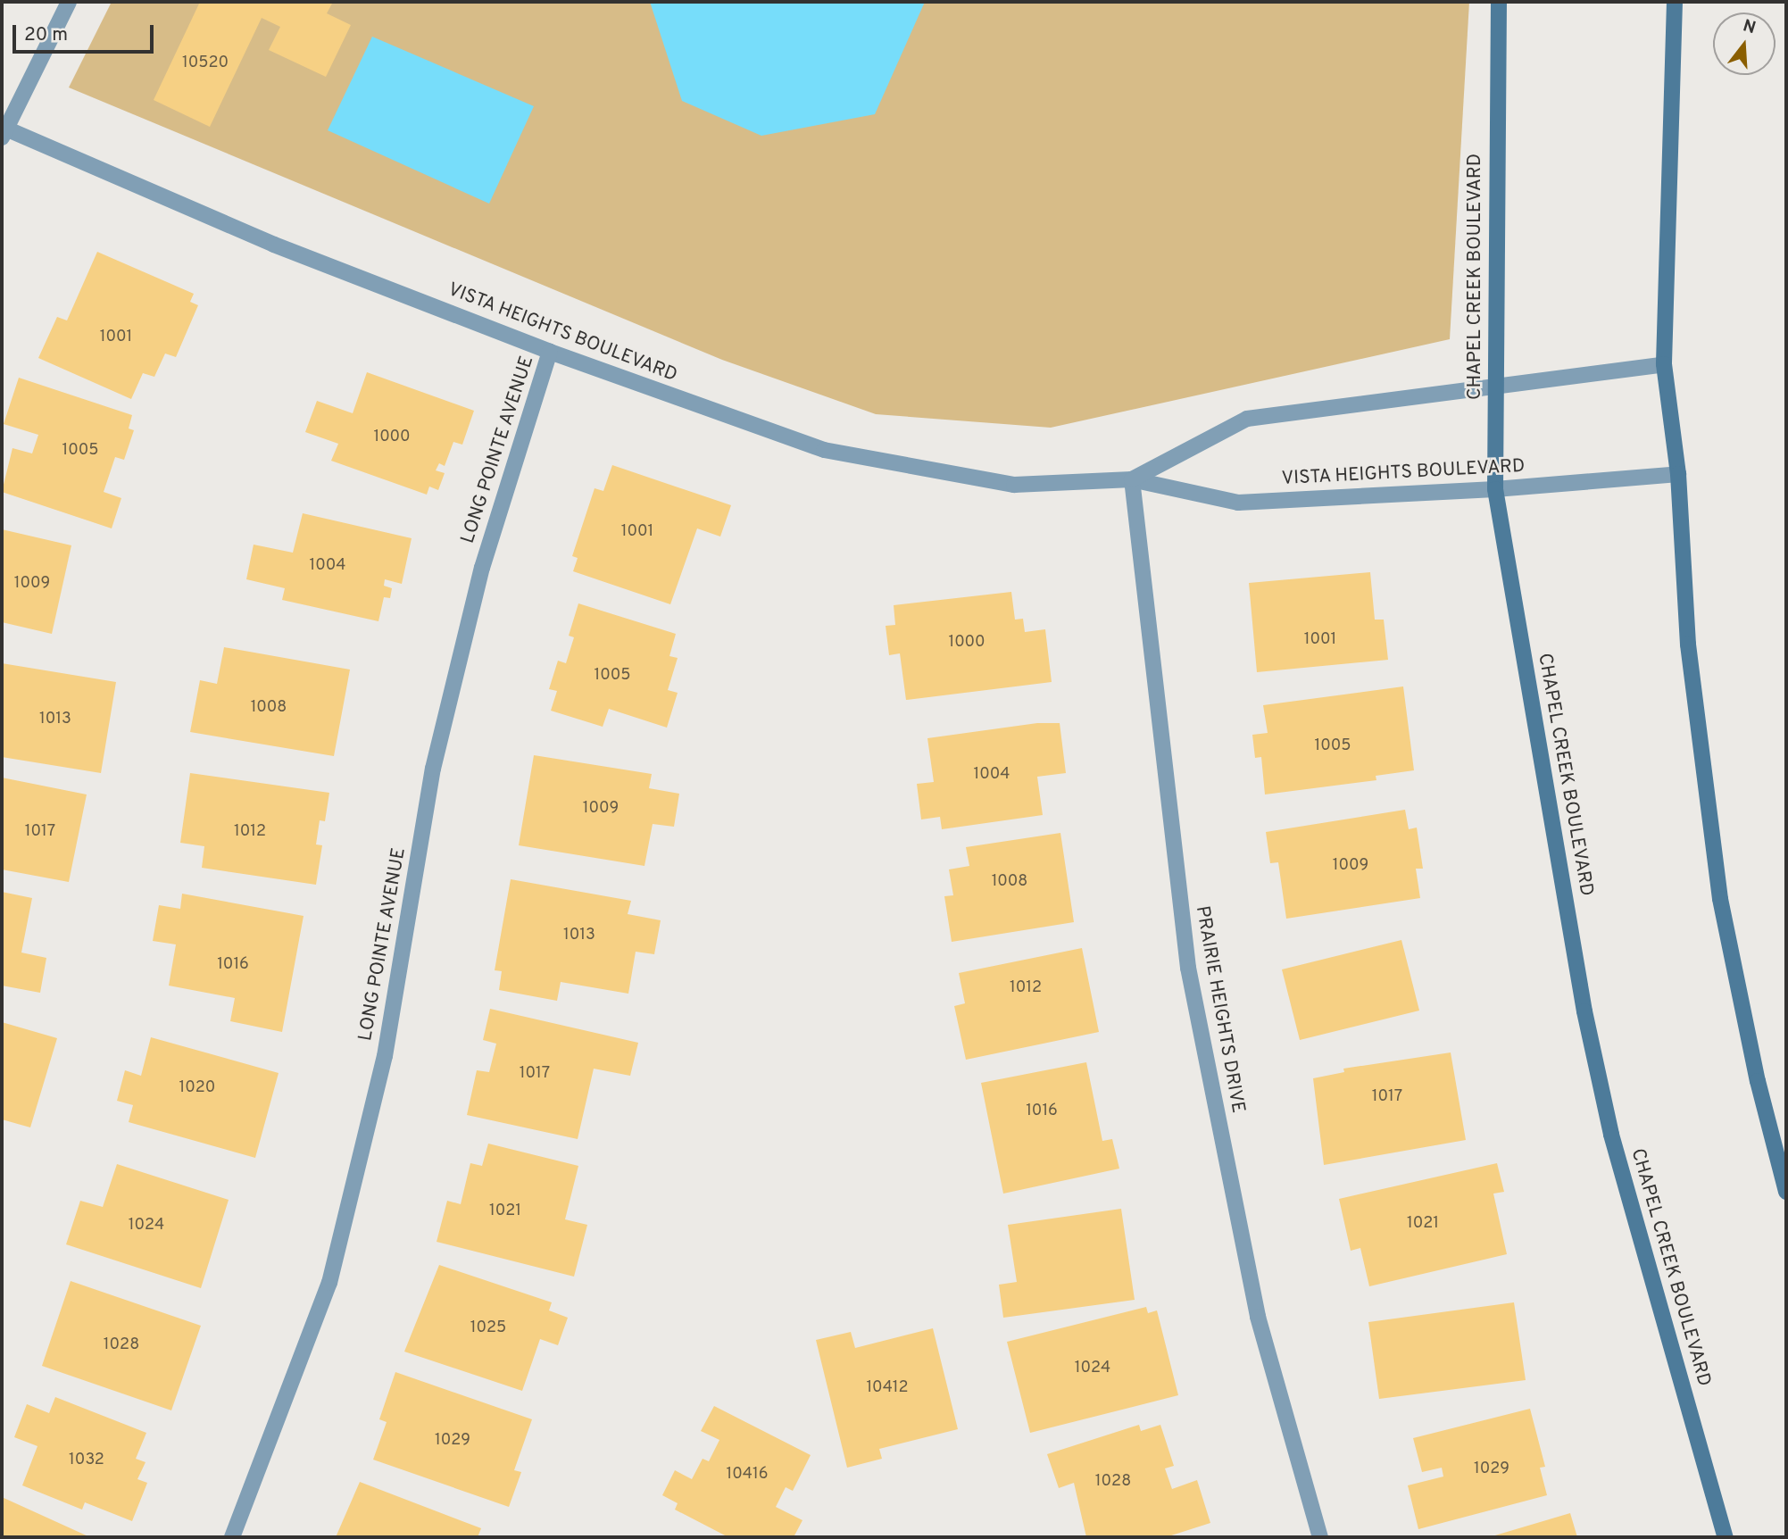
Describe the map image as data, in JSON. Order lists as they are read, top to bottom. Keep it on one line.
{"streets":{"main road":["CHAPEL CREEK BOULEVARD"],"street":["VISTA HEIGHTS BOULEVARD","LONG POINTE AVENUE","PRAIRIE HEIGHTS DRIVE"]},"crossings":[["CHAPEL CREEK BOULEVARD","VISTA HEIGHTS BOULEVARD"],["VISTA HEIGHTS BOULEVARD","LONG POINTE AVENUE"],["VISTA HEIGHTS BOULEVARD","PRAIRIE HEIGHTS DRIVE"]],"house_numbers":["10520","1001","1000","1005","1001","1004","1009","1001","1000","1005","1008","1013","1005","1004","1009","1017","1012","1009","1008","1013","1016","1012","1017","1020","1017","1016","1021","1021","1024","1025","1028","1024","10412","1029","1032","1029","10416","1028"],"scale_bar":"20 m","north":"top"}
